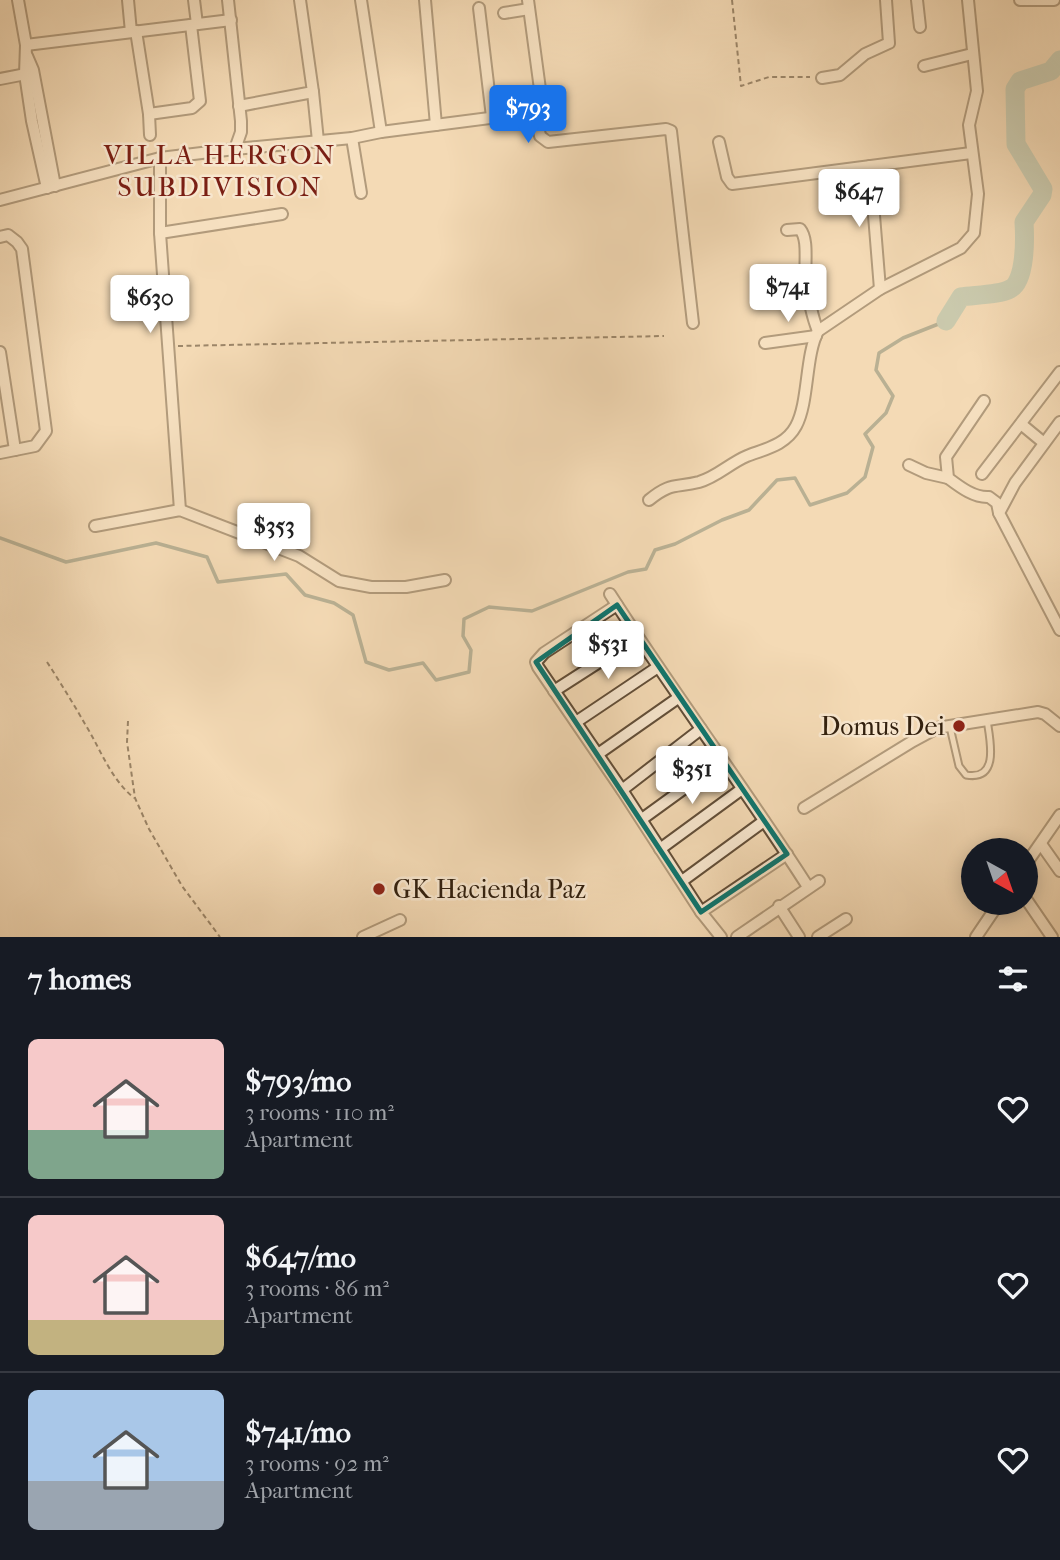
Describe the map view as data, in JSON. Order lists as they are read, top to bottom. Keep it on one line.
{"districts":["VILLA HERGON SUBDIVISION"],"places":["Domus Dei","GK Hacienda Paz"],"north":"bottom right","page":{"price":["$793","$647","$741","$630","$353","$531","$351"],"heading":"7 homes","list":[{"name":"$793/mo","note":"3 rooms · 110 m² · Apartment"},{"name":"$647/mo","note":"3 rooms · 86 m² · Apartment"},{"name":"$741/mo","note":"3 rooms · 92 m² · Apartment"}]}}
